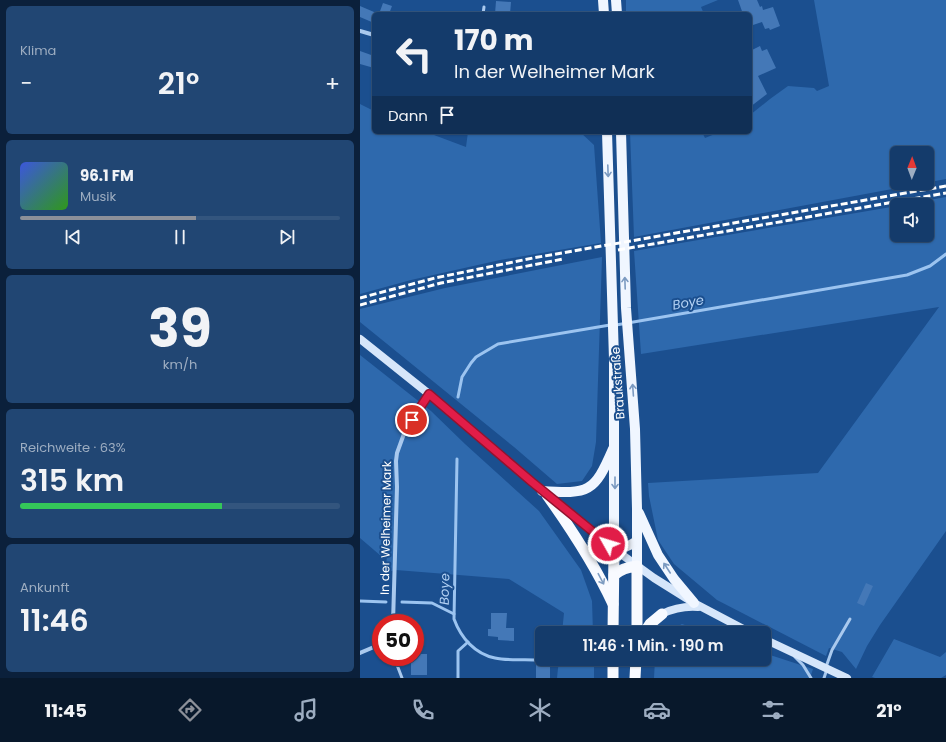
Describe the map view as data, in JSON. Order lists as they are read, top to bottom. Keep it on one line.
{"streets":{"highway":["Braukstraße"],"street":["In der Welheimer Mark"]},"water":["Boye"],"north":"top","page":{"tile":["Klima",["39","km/h"],["Reichweite · 63%","315 km"],["Ankunft","11:46"]],"turn":["170 m","In der Welheimer Mark"],"heat":["−","21°","+"],"then":"Dann","song":["96.1 FM","Musik"],"limit":"50","trip":"11:46 · 1 Min. · 190 m","tabs":["11:45","21°"]}}
